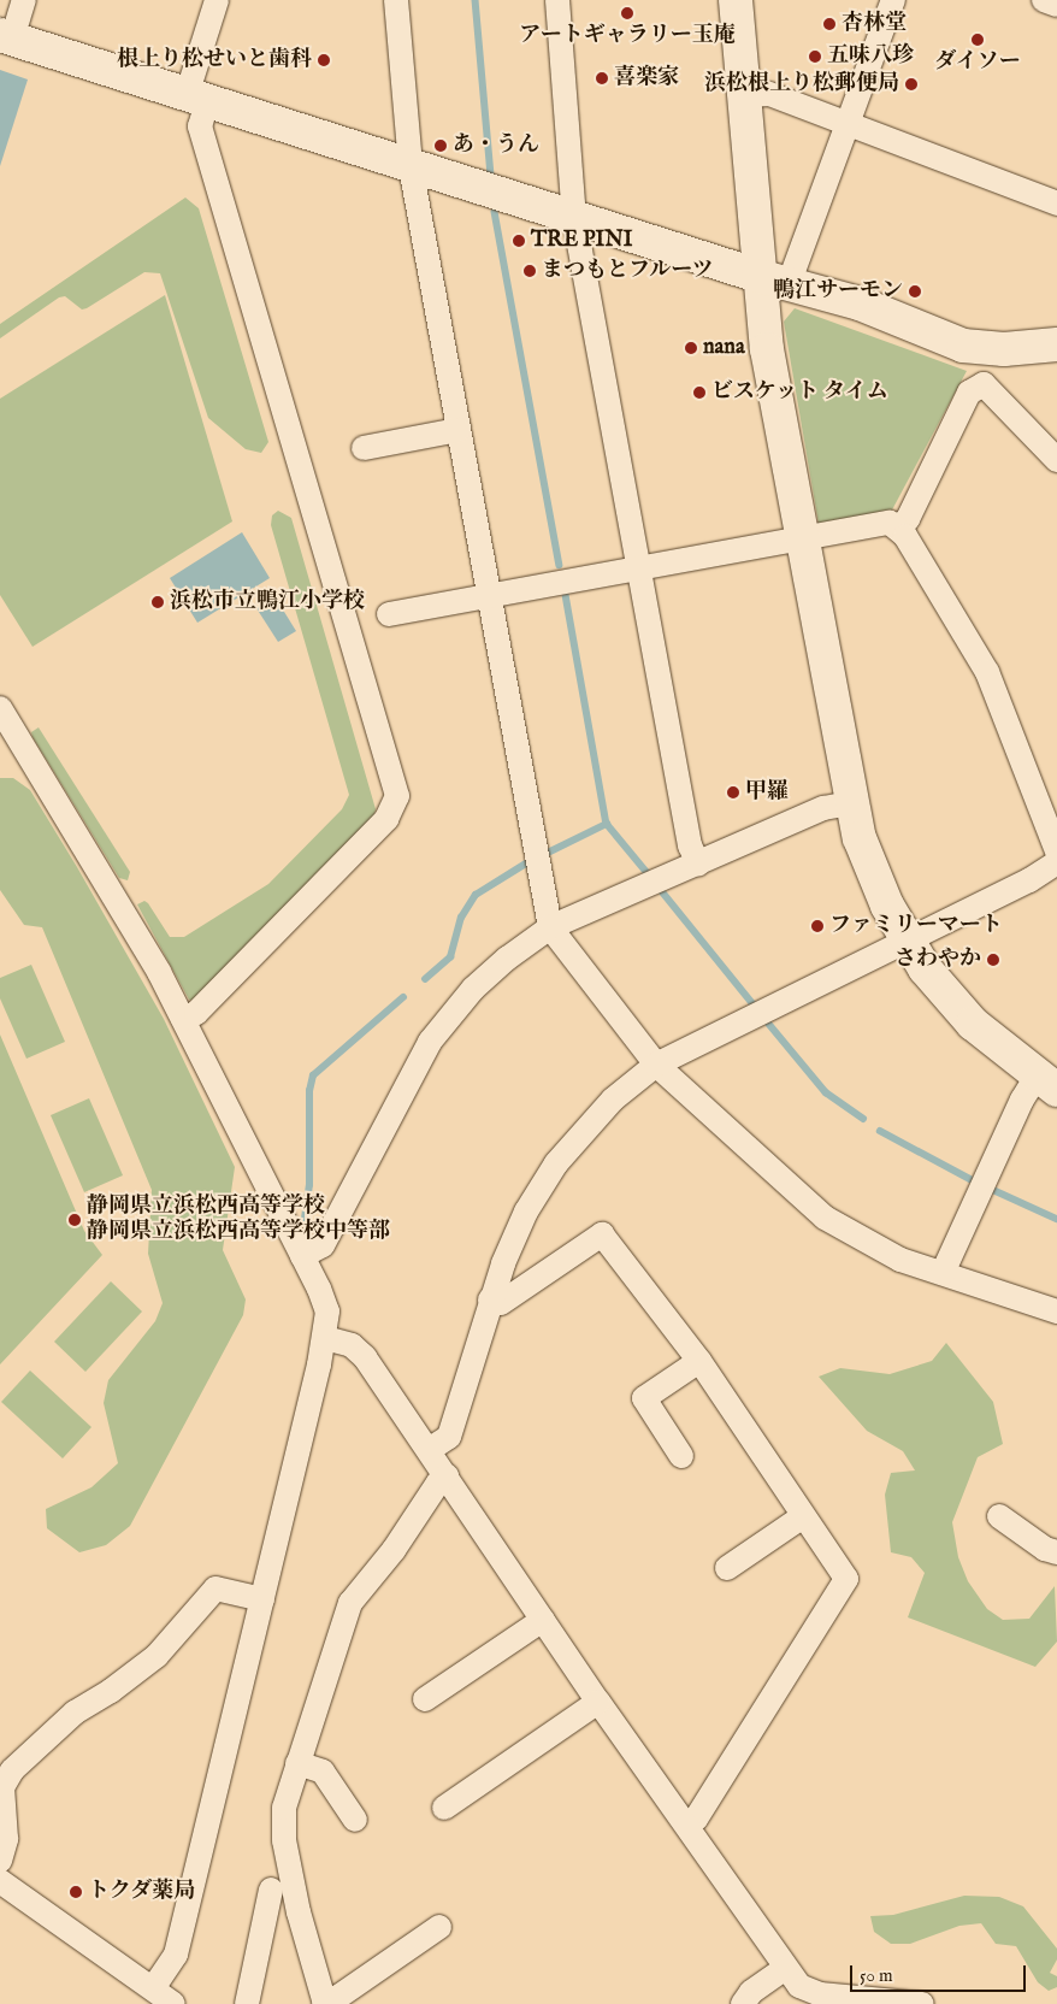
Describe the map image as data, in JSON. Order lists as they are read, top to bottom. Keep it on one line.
{"places":["アートギャラリー玉庵","杏林堂","ダイソー","五味八珍","根上り松せいと歯科","喜楽家","浜松根上り松郵便局","あ・うん","TRE PINI","まつもとフルーツ","鴨江サーモン","nana","ビスケット タイム","浜松市立鴨江小学校","甲羅","ファミリーマート","さわやか","静岡県立浜松西高等学校 静岡県立浜松西高等学校中等部","トクダ薬局"],"scale_bar":"50 m"}
